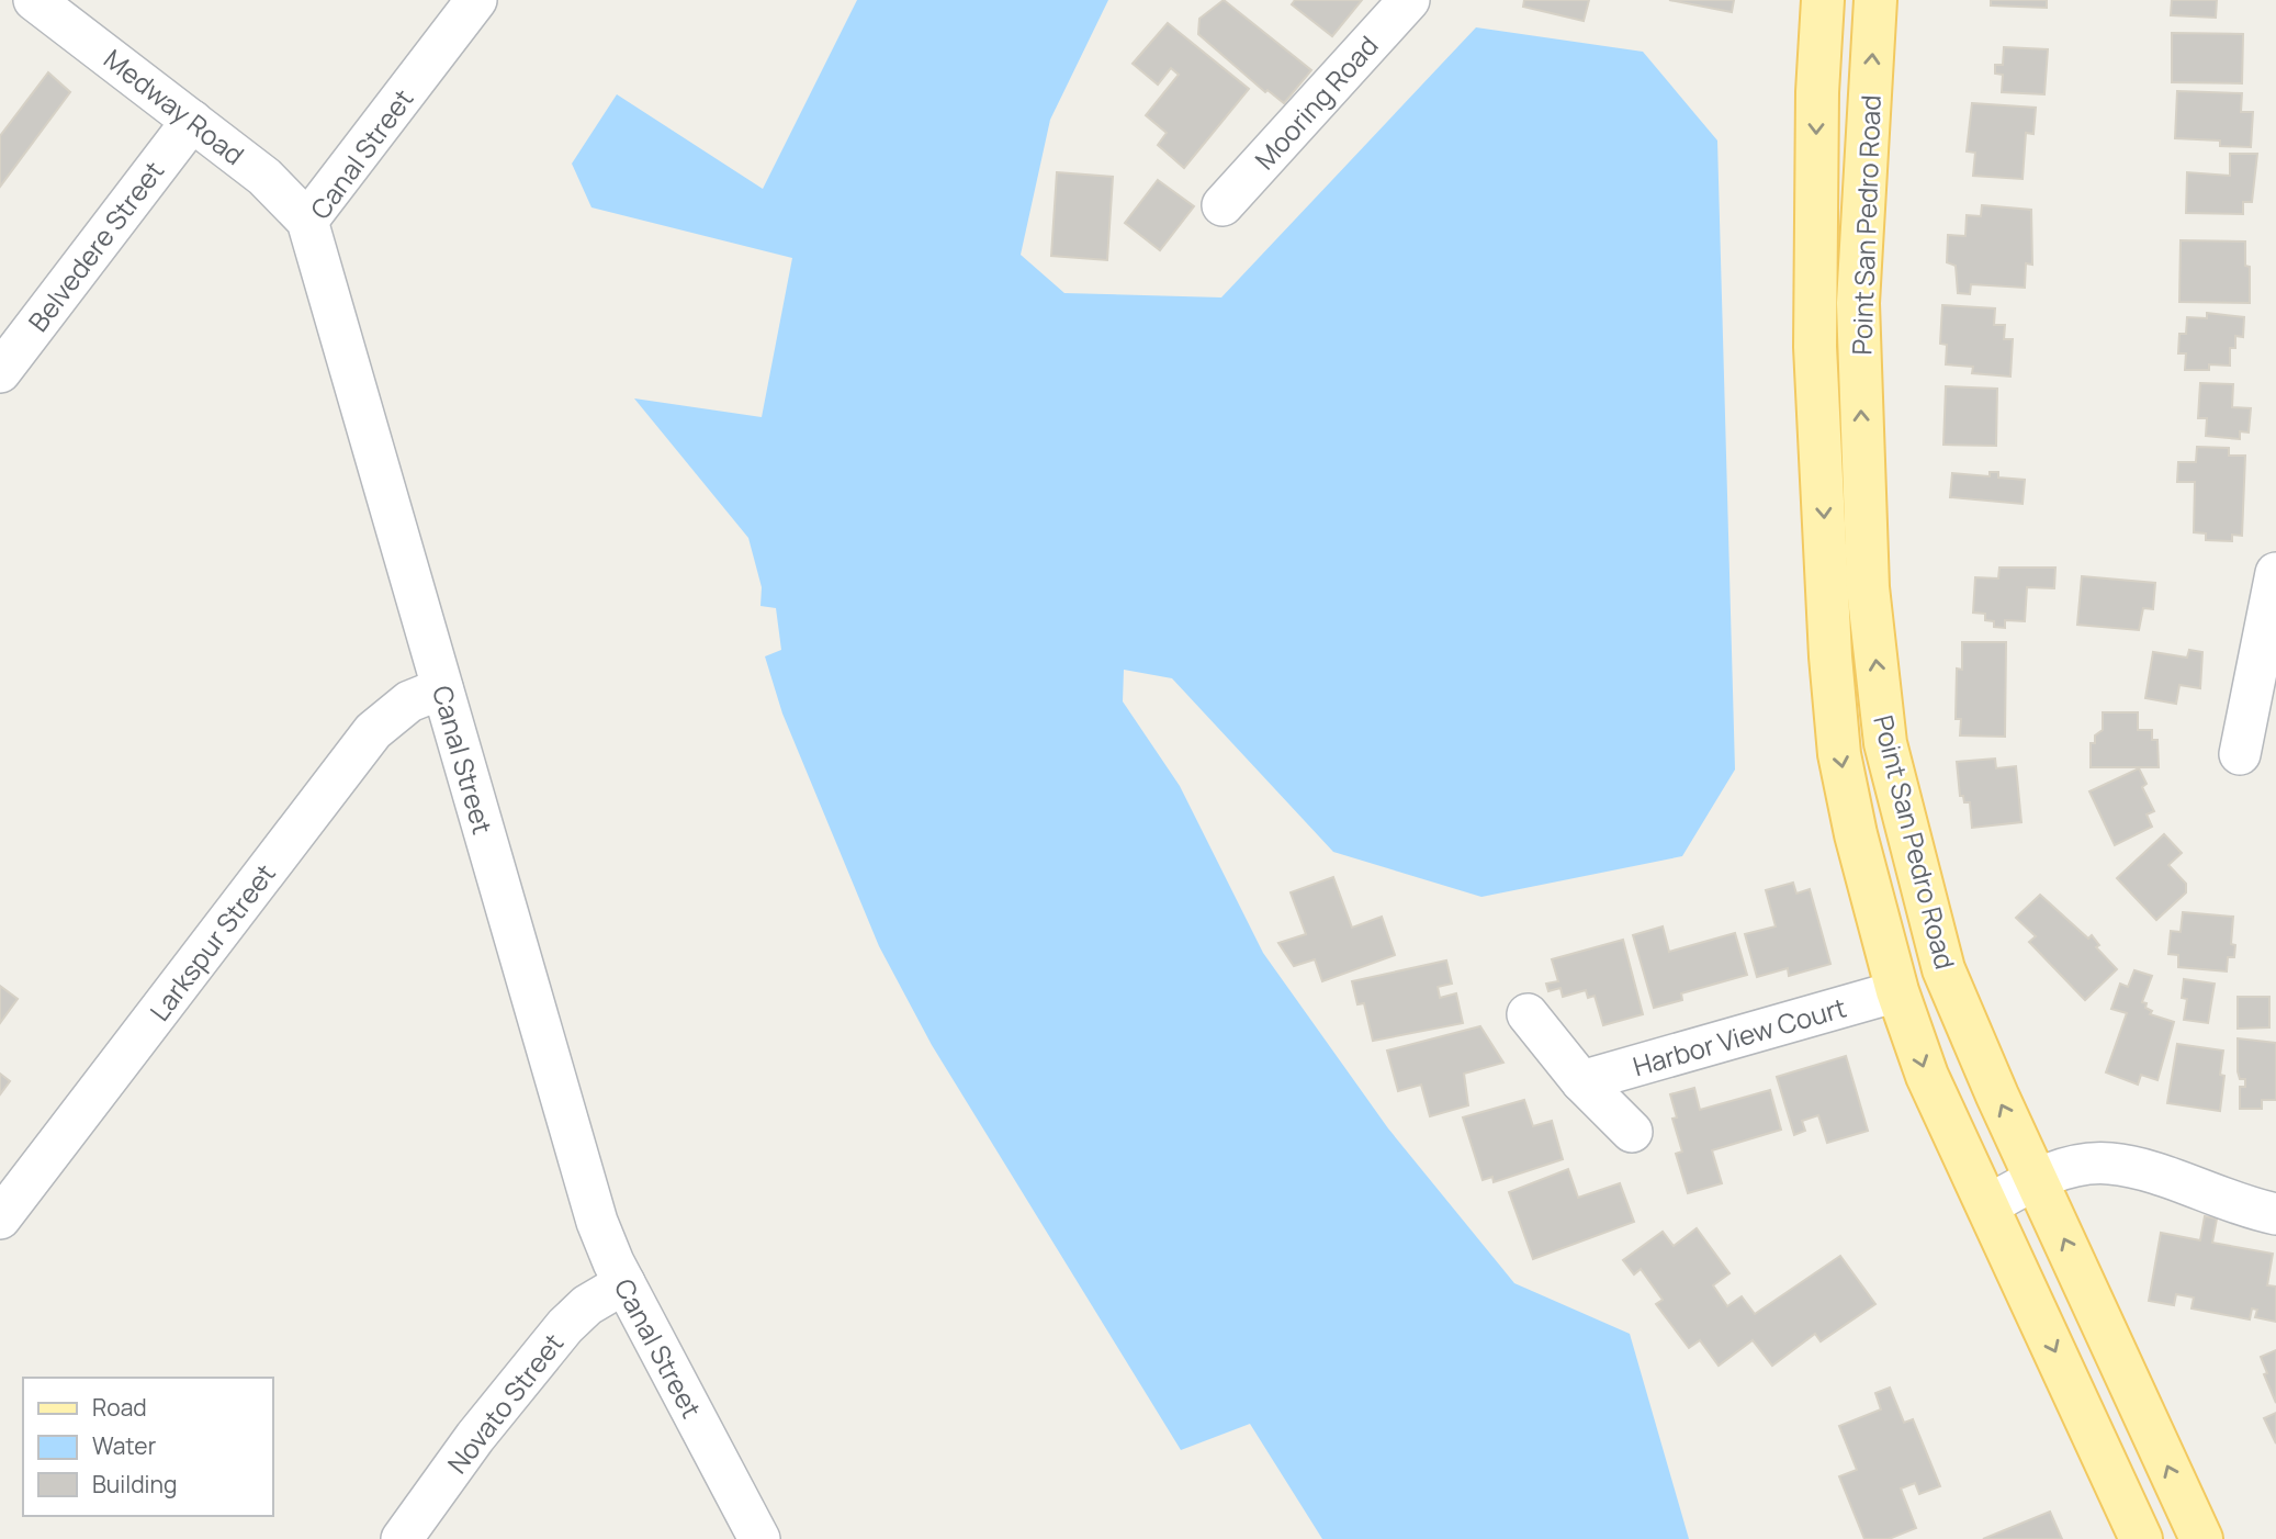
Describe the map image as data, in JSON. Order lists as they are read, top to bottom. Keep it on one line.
{"streets":{"main road":["Point San Pedro Road"],"street":["Mooring Road","Medway Road","Canal Street","Belvedere Street","Larkspur Street","Harbor View Court","Novato Street"]},"crossings":[["Medway Road","Canal Street"],["Medway Road","Belvedere Street"],["Canal Street","Larkspur Street"],["Canal Street","Novato Street"],["Point San Pedro Road","Harbor View Court"]],"legend":["Road","Water","Building"]}
